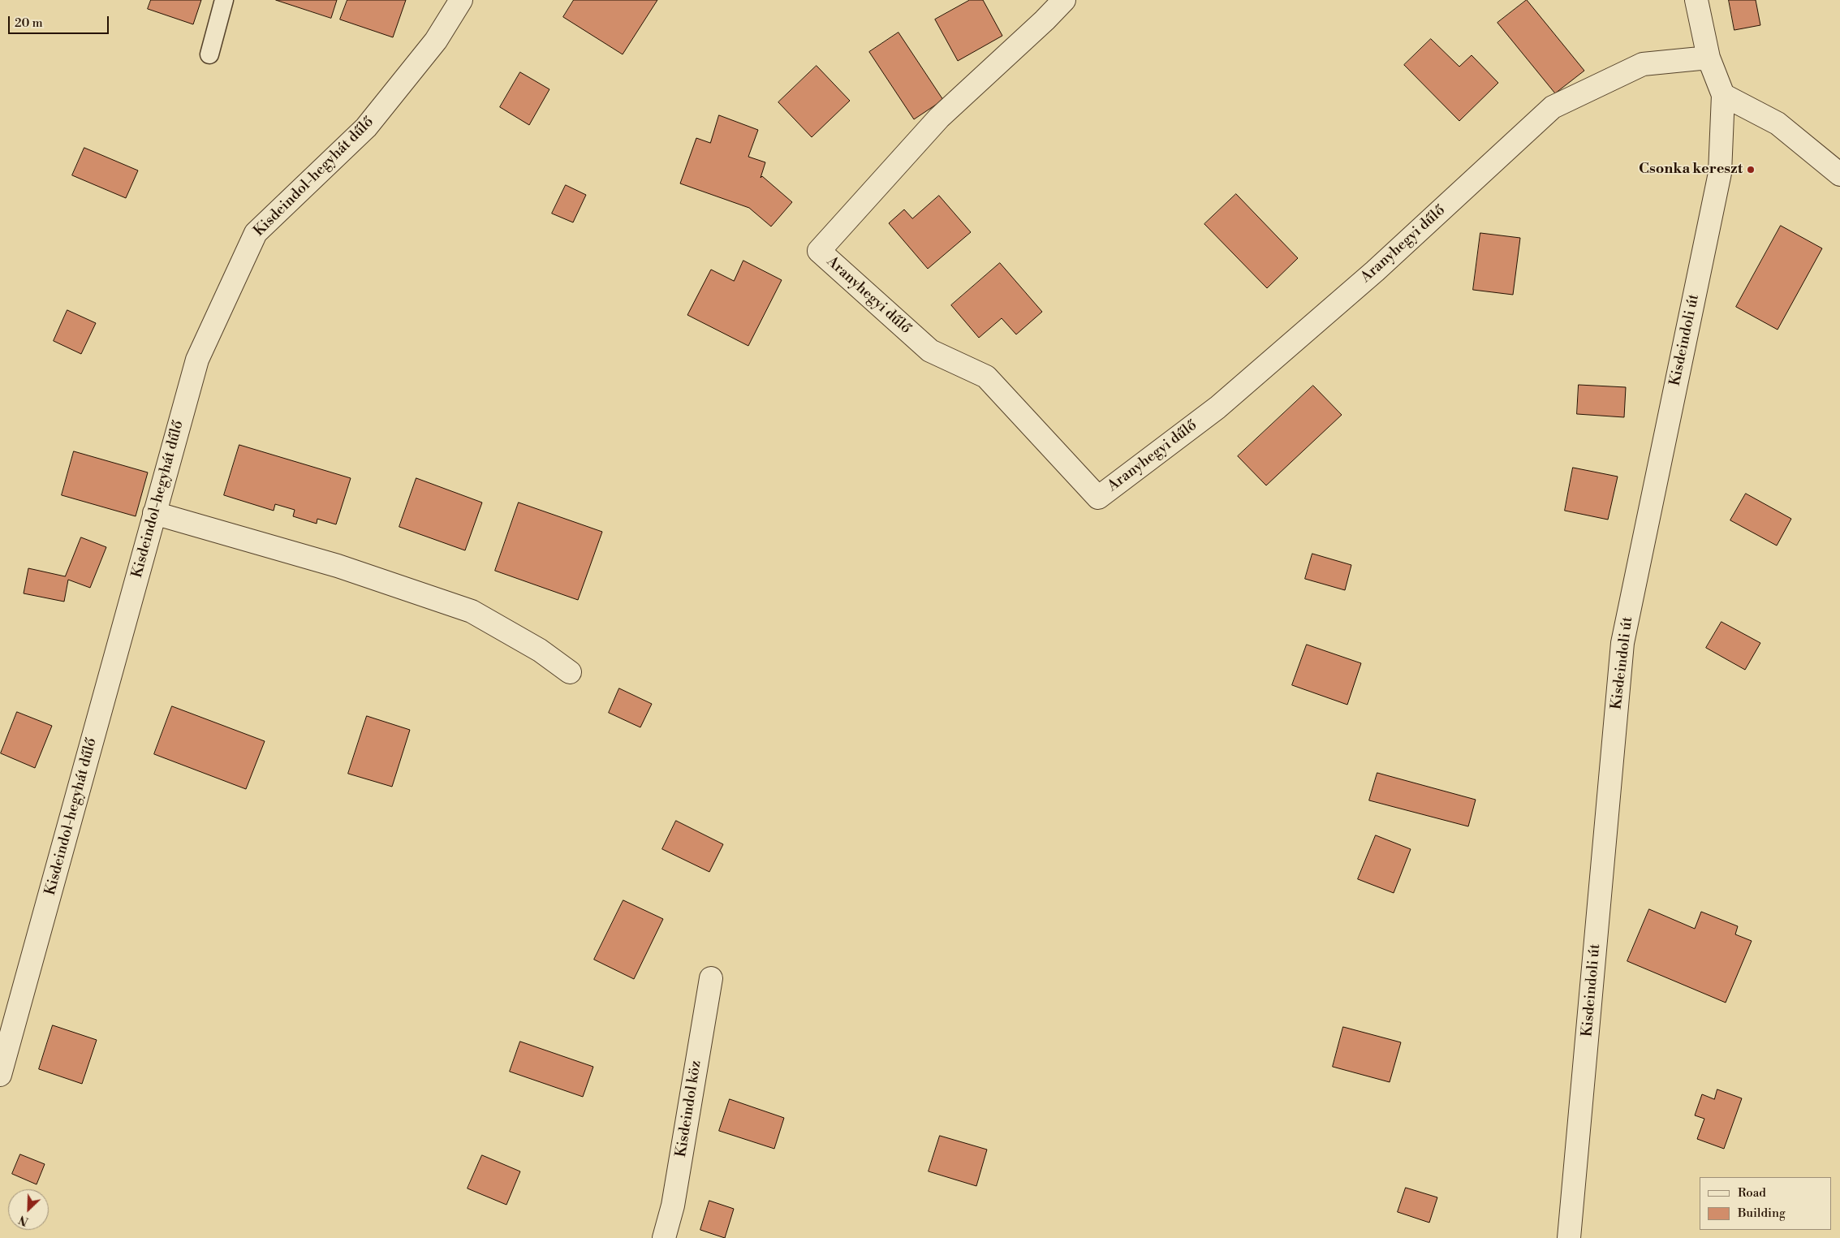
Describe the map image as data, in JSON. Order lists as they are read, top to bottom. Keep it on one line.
{"streets":{"street":["Kisdeindol-hegyhát dűlő","Aranyhegyi dűlő","Kisdeindoli út","Kisdeindol köz"]},"places":["Csonka kereszt"],"legend":["Road","Building"],"scale_bar":"20 m","north":"bottom left"}
